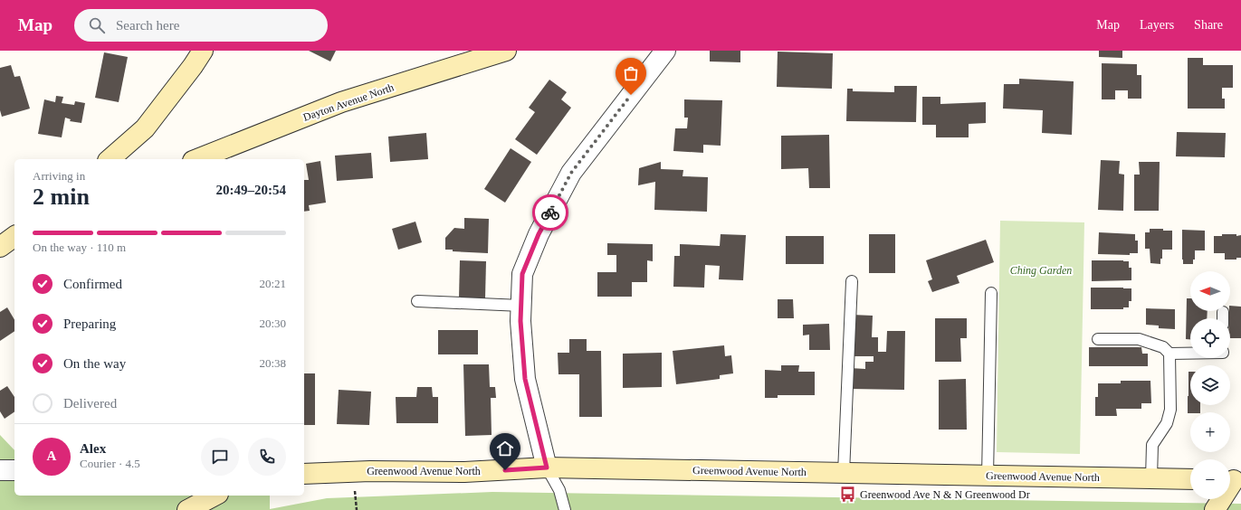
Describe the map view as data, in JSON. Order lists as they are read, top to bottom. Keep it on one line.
{"streets":{"street":["Dayton Avenue North","Greenwood Avenue North"]},"parks":["Ching Garden"],"places":{"bus stop":["Greenwood Ave N & N Greenwood Dr"]},"north":"left","page":{"header":"Map","search":"Search here","nav":["Map","Layers","Share"],"heading":["2 min","Arriving in","20:49–20:54"],"panel":["Alex","Courier · 4.5"],"bar":"On the way · 110 m","list":[["Confirmed","20:21"],["Preparing","20:30"],["On the way","20:38"],"Delivered"],"map_buttons":["+","−"],"round":"A"}}
